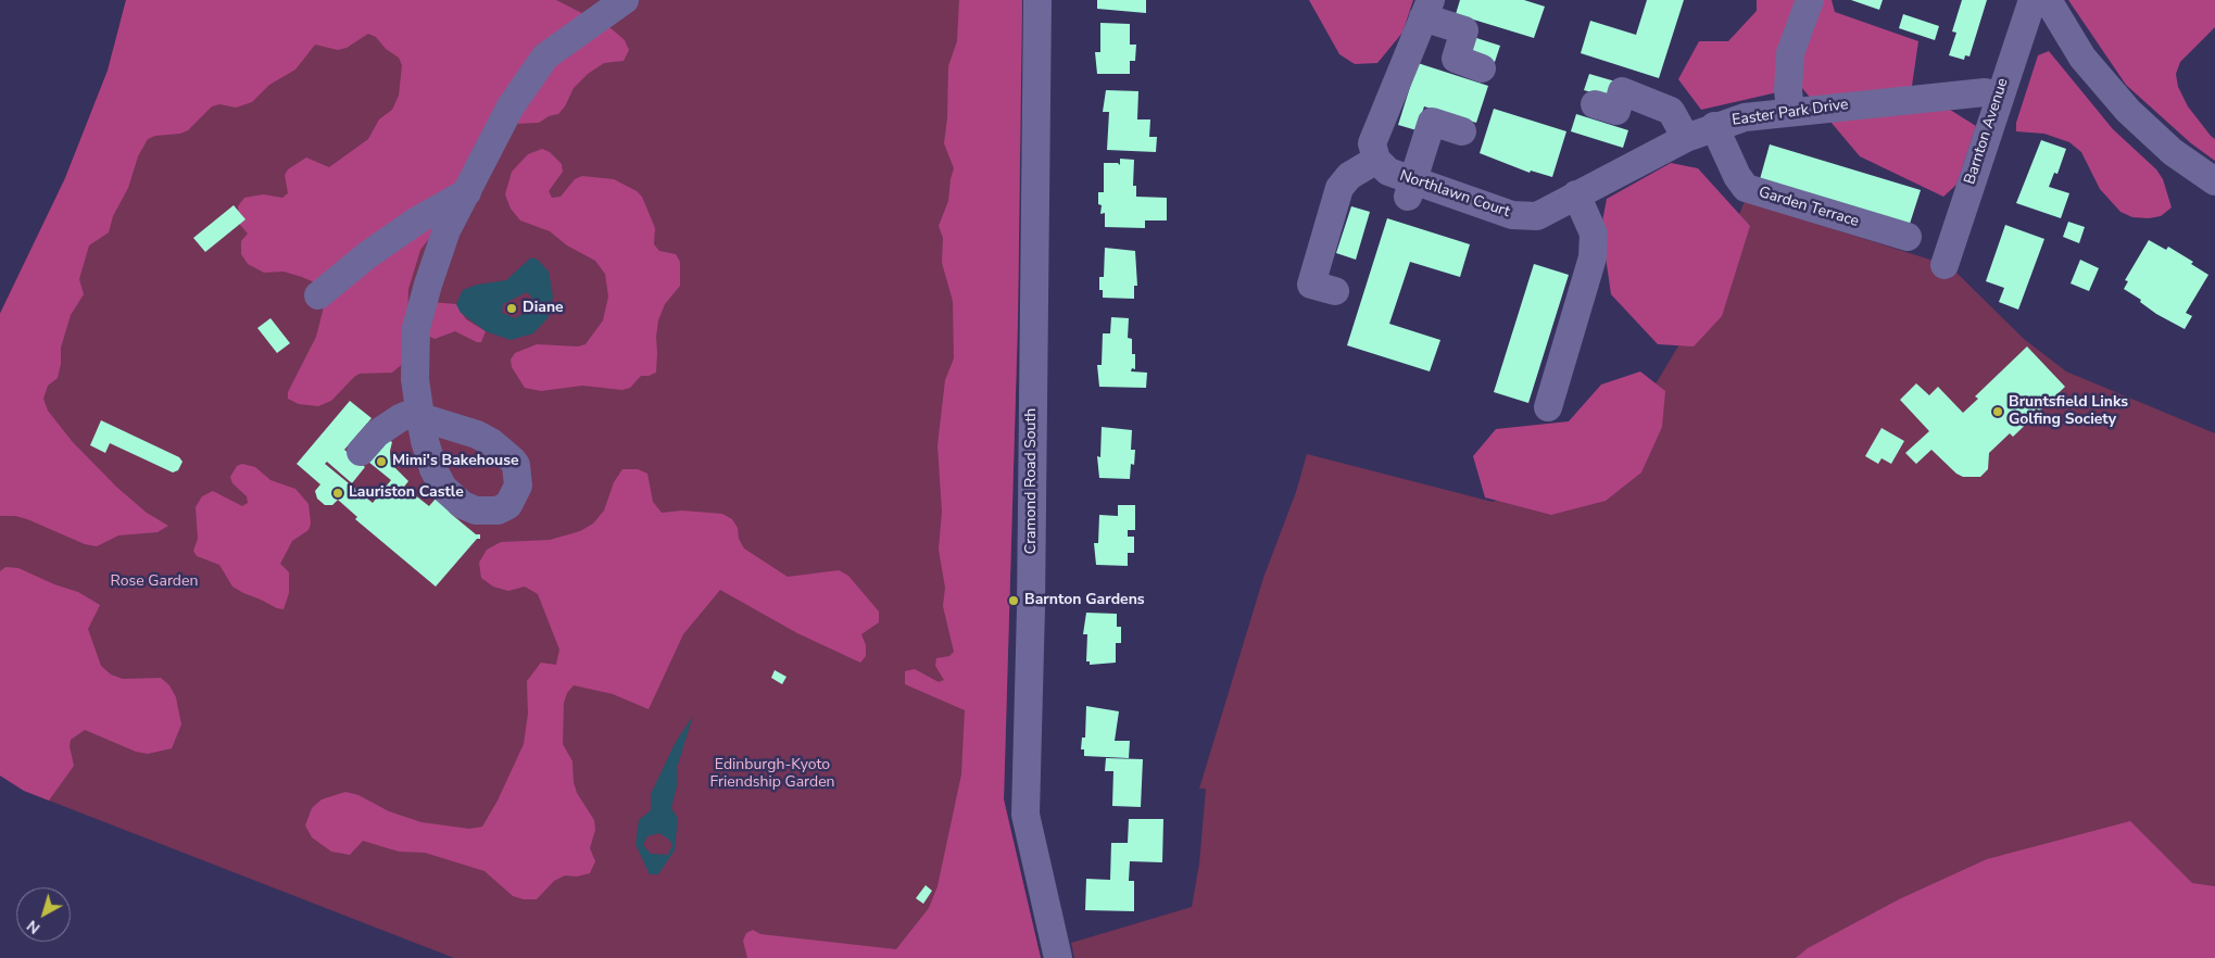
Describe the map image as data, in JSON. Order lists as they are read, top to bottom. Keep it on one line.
{"streets":{"street":["Easter Park Drive","Barnton Avenue","Northlawn Court","Garden Terrace","Cramond Road South"]},"crossings":[["Easter Park Drive","Barnton Avenue"],["Easter Park Drive","Northlawn Court"],["Easter Park Drive","Garden Terrace"]],"parks":["Rose Garden","Edinburgh-Kyoto Friendship Garden"],"places":["Diane","Bruntsfield Links Golfing Society","Mimi's Bakehouse","Lauriston Castle","Barnton Gardens"],"north":"bottom left"}
